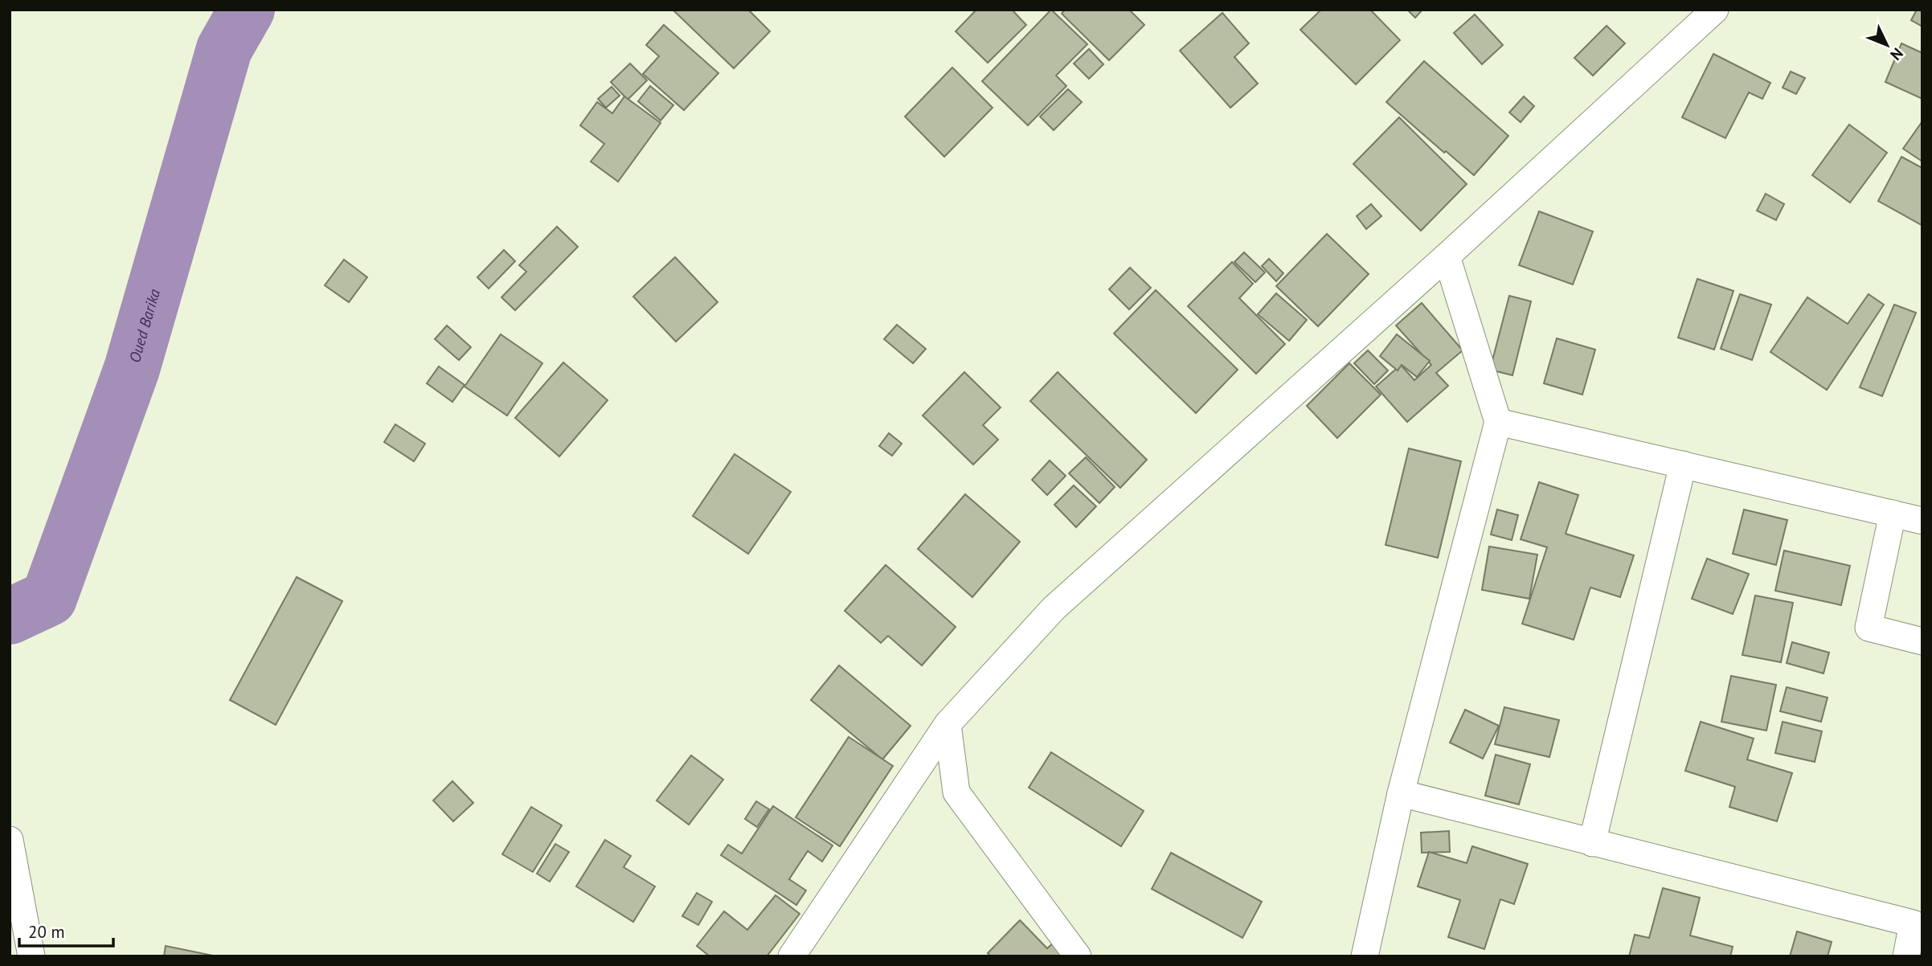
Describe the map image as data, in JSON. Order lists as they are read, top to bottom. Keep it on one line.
{"water":["Oued Barika"],"scale_bar":"20 m","north":"bottom right"}
